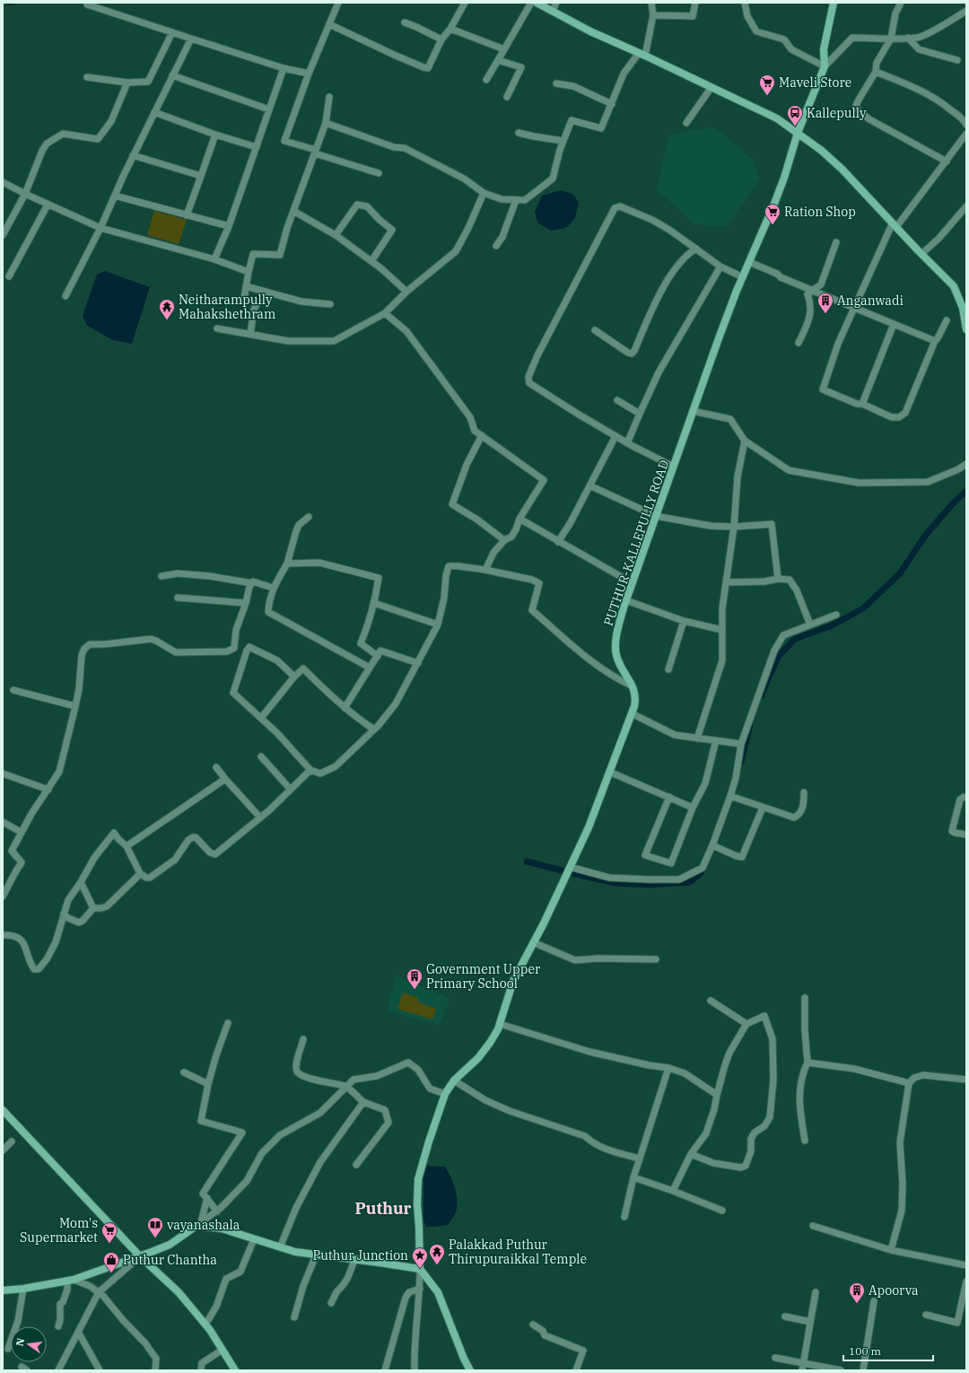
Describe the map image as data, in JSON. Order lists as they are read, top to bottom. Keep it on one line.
{"streets":{"main road":["PUTHUR-KALLEPULLY ROAD"]},"districts":["Puthur"],"places":{"supermarket":["Maveli Store","Ration Shop","Mom's Supermarket"],"bus stop":["Kallepully"],"building":["Anganwadi","Government Upper Primary School","Apoorva"],"temple":["Neitharampully Mahakshethram","Palakkad Puthur Thirupuraikkal Temple"],"library":["vayanashala"],"place":["Puthur Junction"],"shop":["Puthur Chantha"]},"scale_bar":"100 m","north":"left"}
